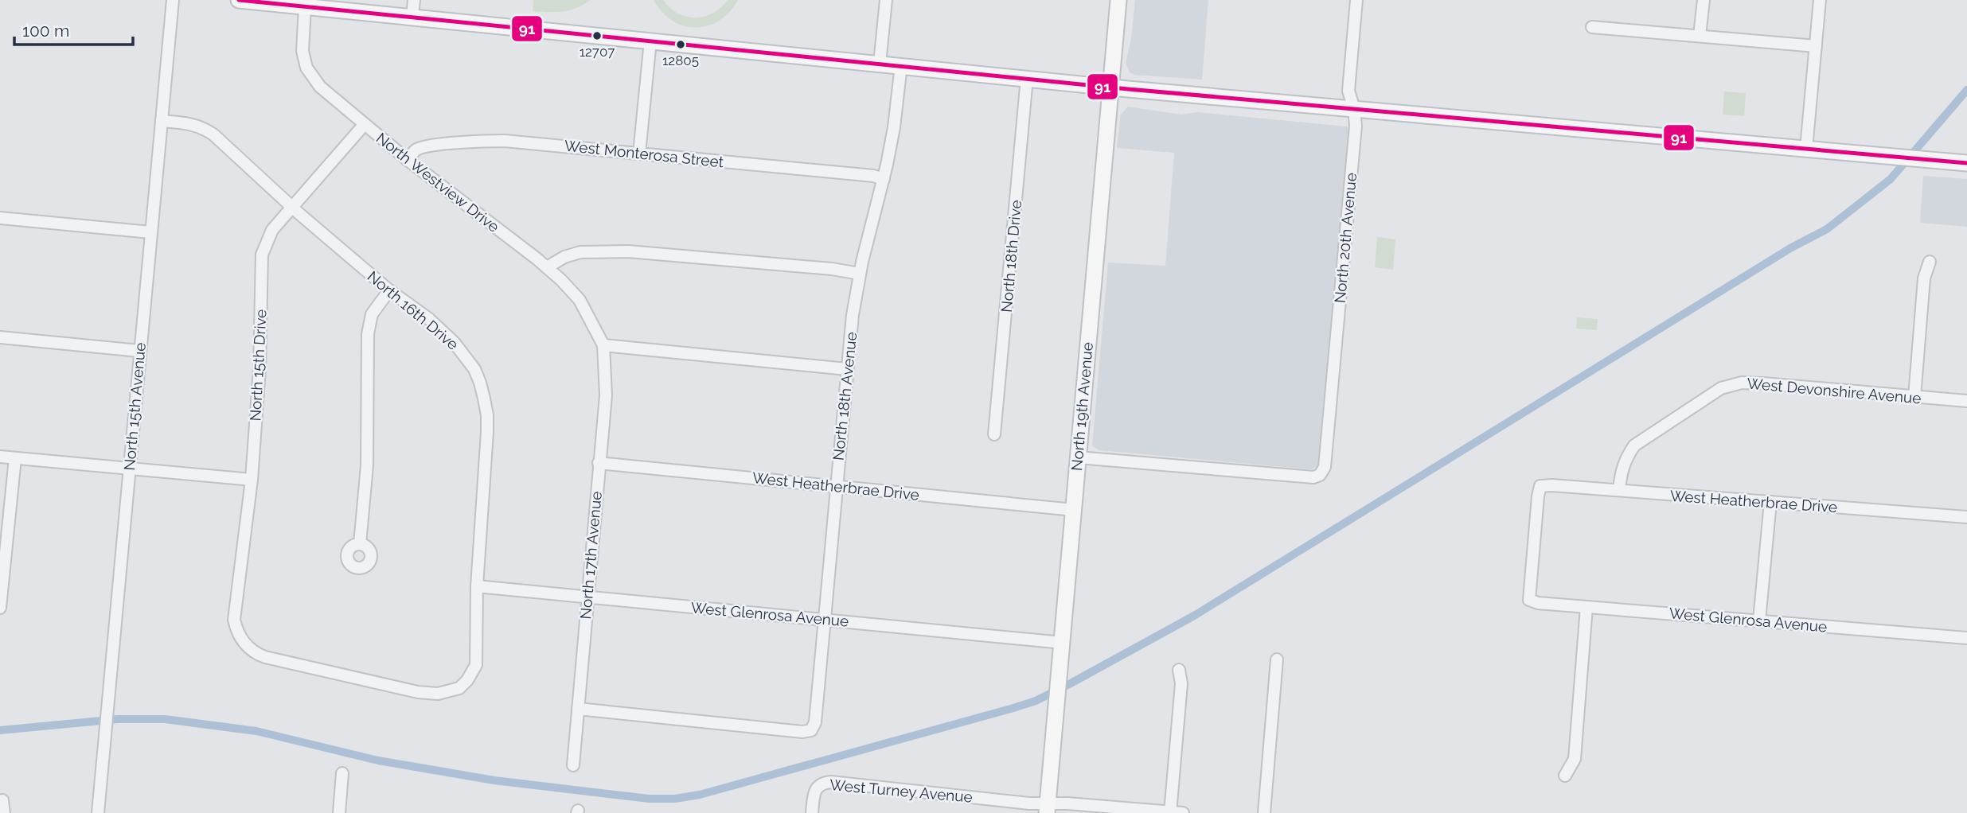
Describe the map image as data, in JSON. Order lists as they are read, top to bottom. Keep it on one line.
{"streets":{"main road":["North 19th Avenue"],"street":["West Monterosa Street","North Westview Drive","North 20th Avenue","North 18th Drive","North 16th Drive","North 15th Drive","West Devonshire Avenue","North 18th Avenue","North 15th Avenue","West Heatherbrae Drive","North 17th Avenue","West Glenrosa Avenue","West Turney Avenue"]},"crossings":[["West Monterosa Street","North Westview Drive"],["West Monterosa Street","North 18th Avenue"],["North Westview Drive","North 15th Drive"],["North Westview Drive","North 17th Avenue"],["North 20th Avenue","North 19th Avenue"],["North 16th Drive","North 15th Drive"],["North 16th Drive","North 15th Avenue"],["North 16th Drive","West Glenrosa Avenue"],["West Devonshire Avenue","West Heatherbrae Drive"],["North 18th Avenue","West Heatherbrae Drive"],["North 18th Avenue","North 17th Avenue"],["North 18th Avenue","West Glenrosa Avenue"],["North 19th Avenue","West Heatherbrae Drive"],["North 19th Avenue","West Glenrosa Avenue"],["North 19th Avenue","West Turney Avenue"],["West Heatherbrae Drive","North 17th Avenue"],["West Heatherbrae Drive","West Glenrosa Avenue"],["North 17th Avenue","West Glenrosa Avenue"]],"places":["12707","12805"],"lines":["transit line 91"],"scale_bar":"100 m"}
